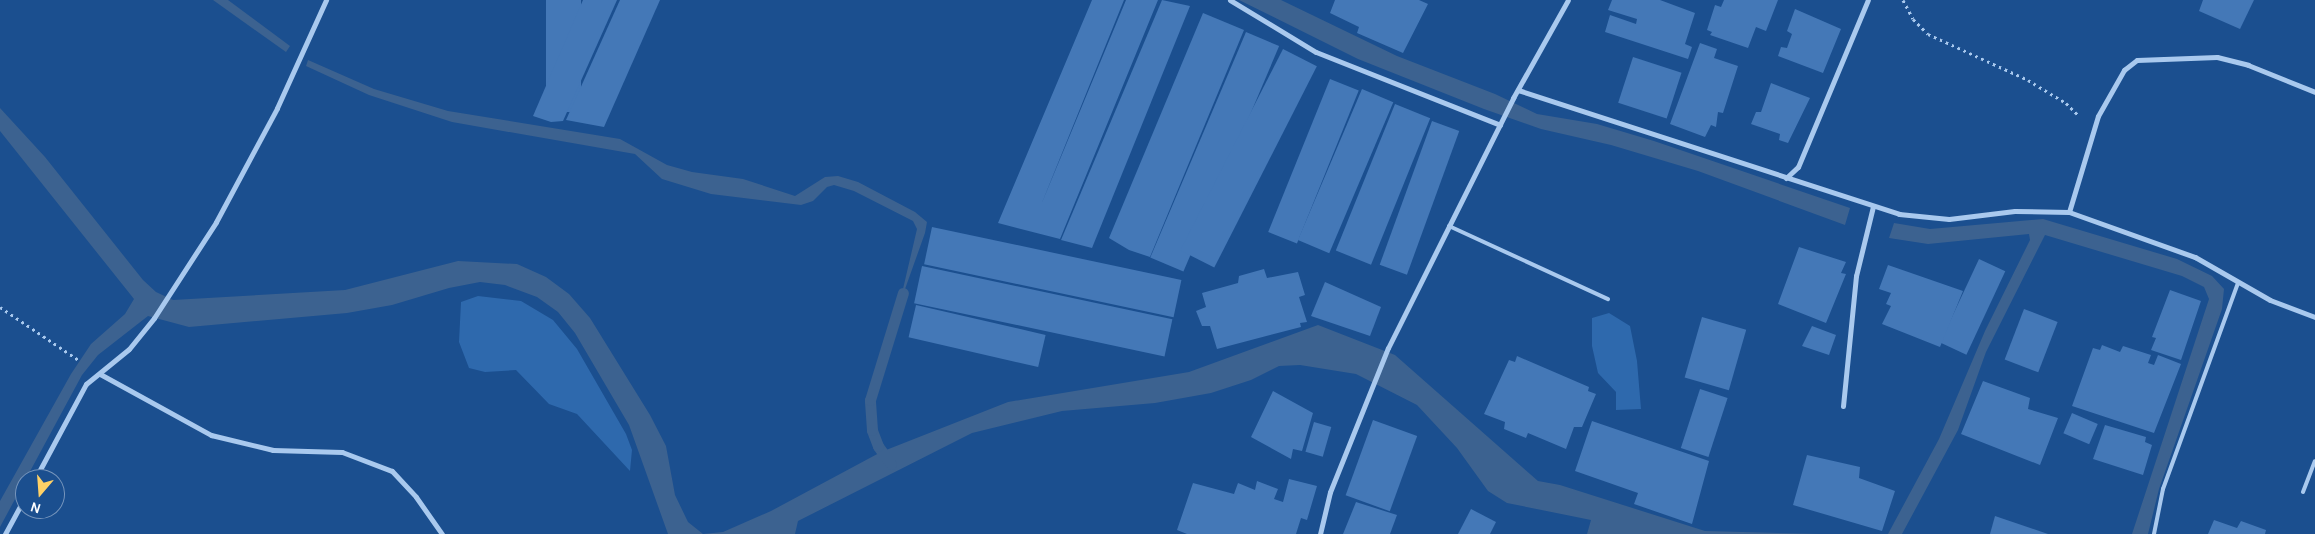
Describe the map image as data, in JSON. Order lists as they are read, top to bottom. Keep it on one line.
{"north":"bottom"}
